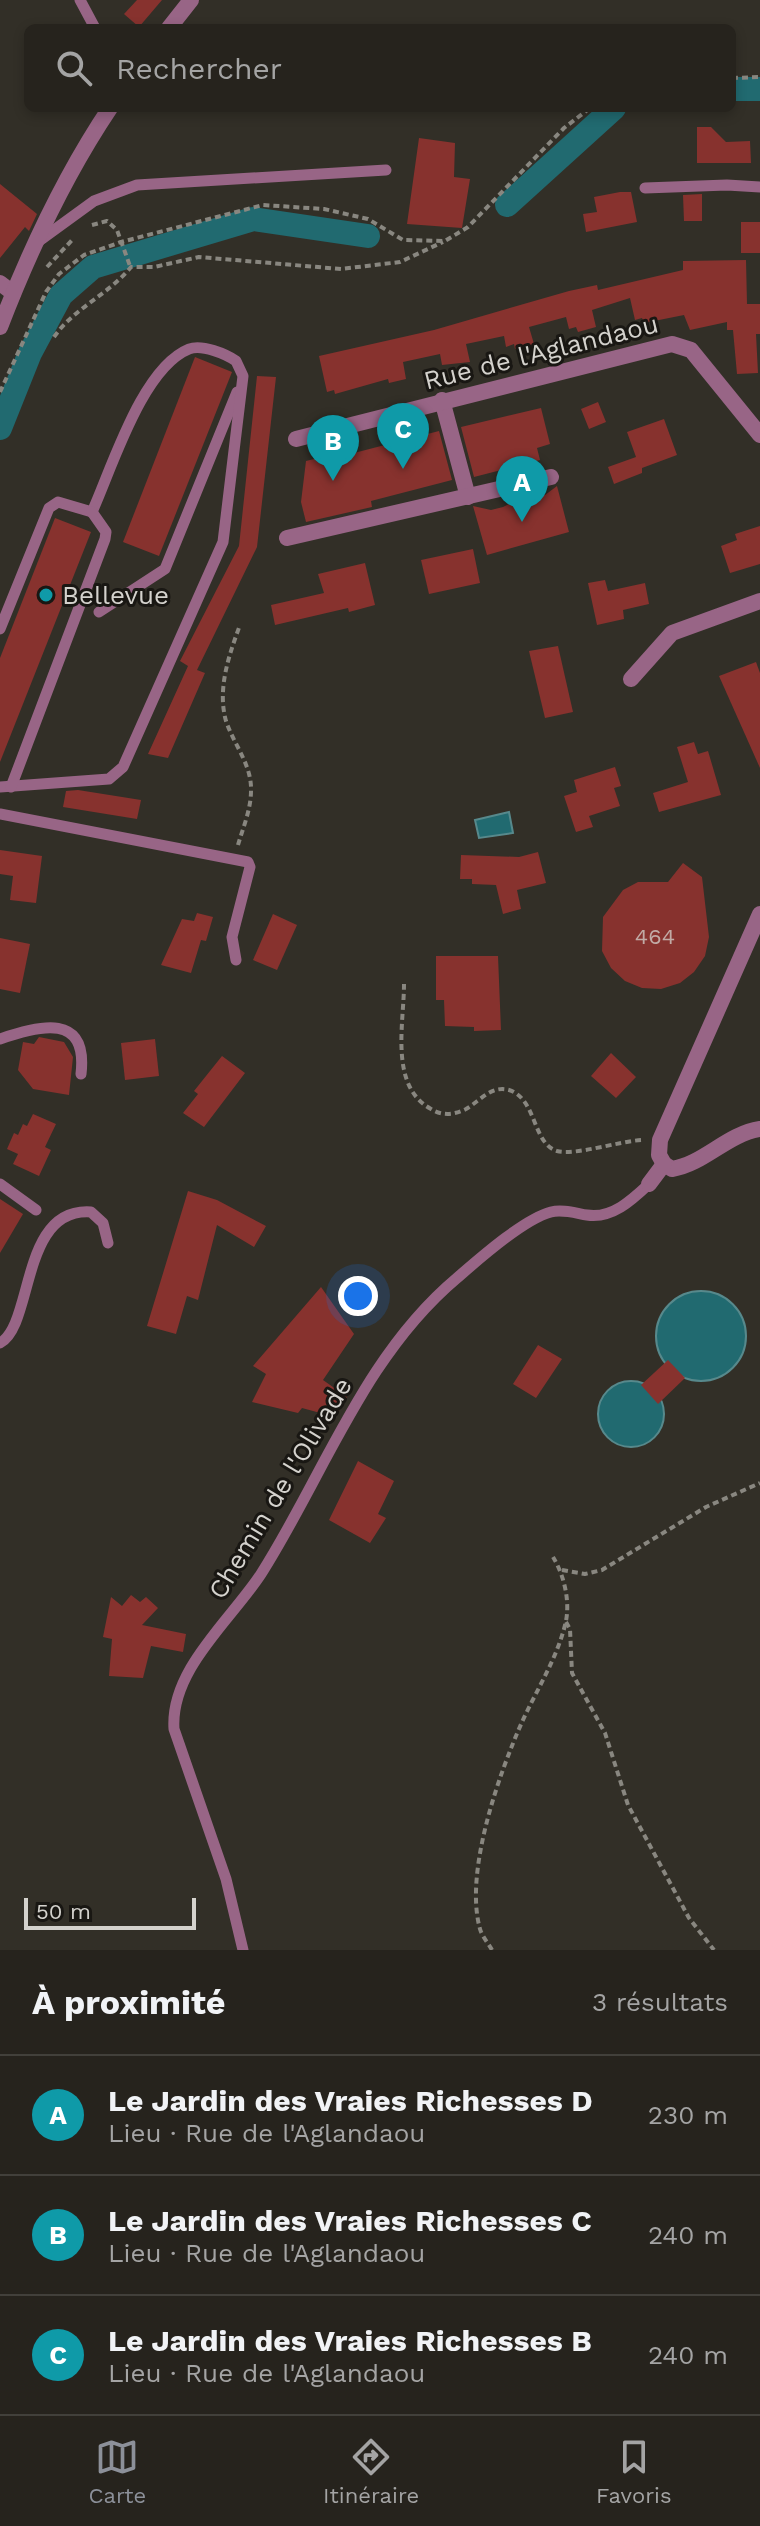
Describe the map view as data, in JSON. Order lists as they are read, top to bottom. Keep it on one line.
{"streets":{"street":["Rue de l'Aglandaou"],"lane":["Chemin de l'Olivade"]},"places":["Bellevue"],"house_numbers":["464"],"scale_bar":"50 m","page":{"search":"Rechercher","pins":["C","B","A"],"scale":"50 m","heading":["À proximité","3 résultats"],"list":[{"mark":"A","name":"Le Jardin des Vraies Richesses D","note":"Lieu · Rue de l'Aglandaou","value":"230 m"},{"mark":"B","name":"Le Jardin des Vraies Richesses C","note":"Lieu · Rue de l'Aglandaou","value":"240 m"},{"mark":"C","name":"Le Jardin des Vraies Richesses B","note":"Lieu · Rue de l'Aglandaou","value":"240 m"}],"nav":["Carte","Itinéraire","Favoris"]}}
